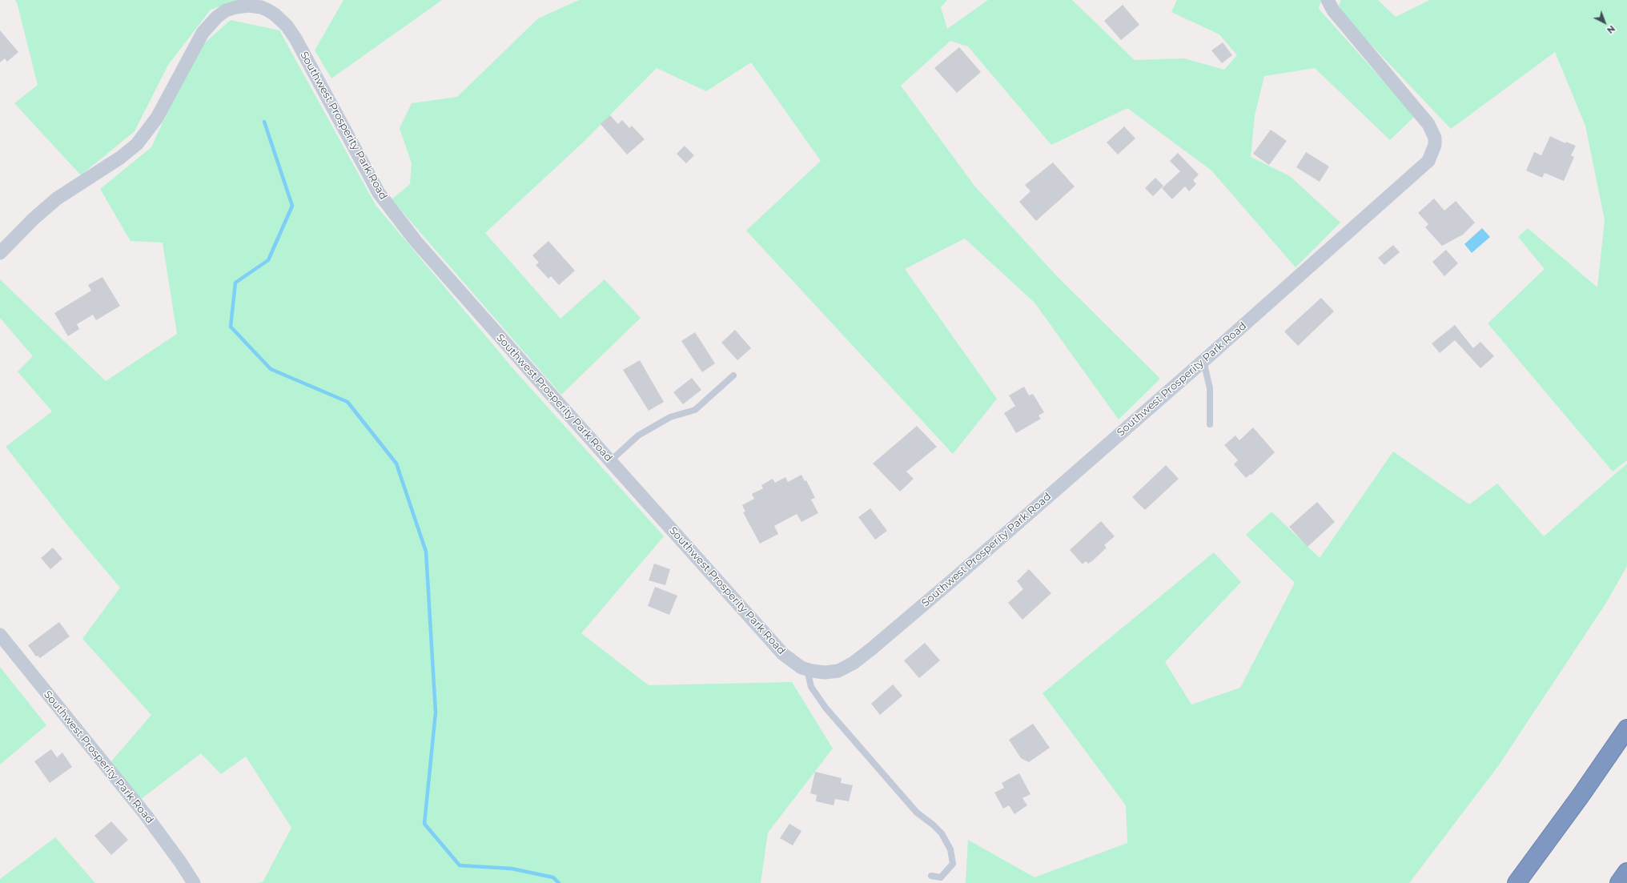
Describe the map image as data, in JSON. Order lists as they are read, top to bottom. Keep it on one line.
{"streets":{"street":["Southwest Prosperity Park Road"]},"north":"bottom right"}
